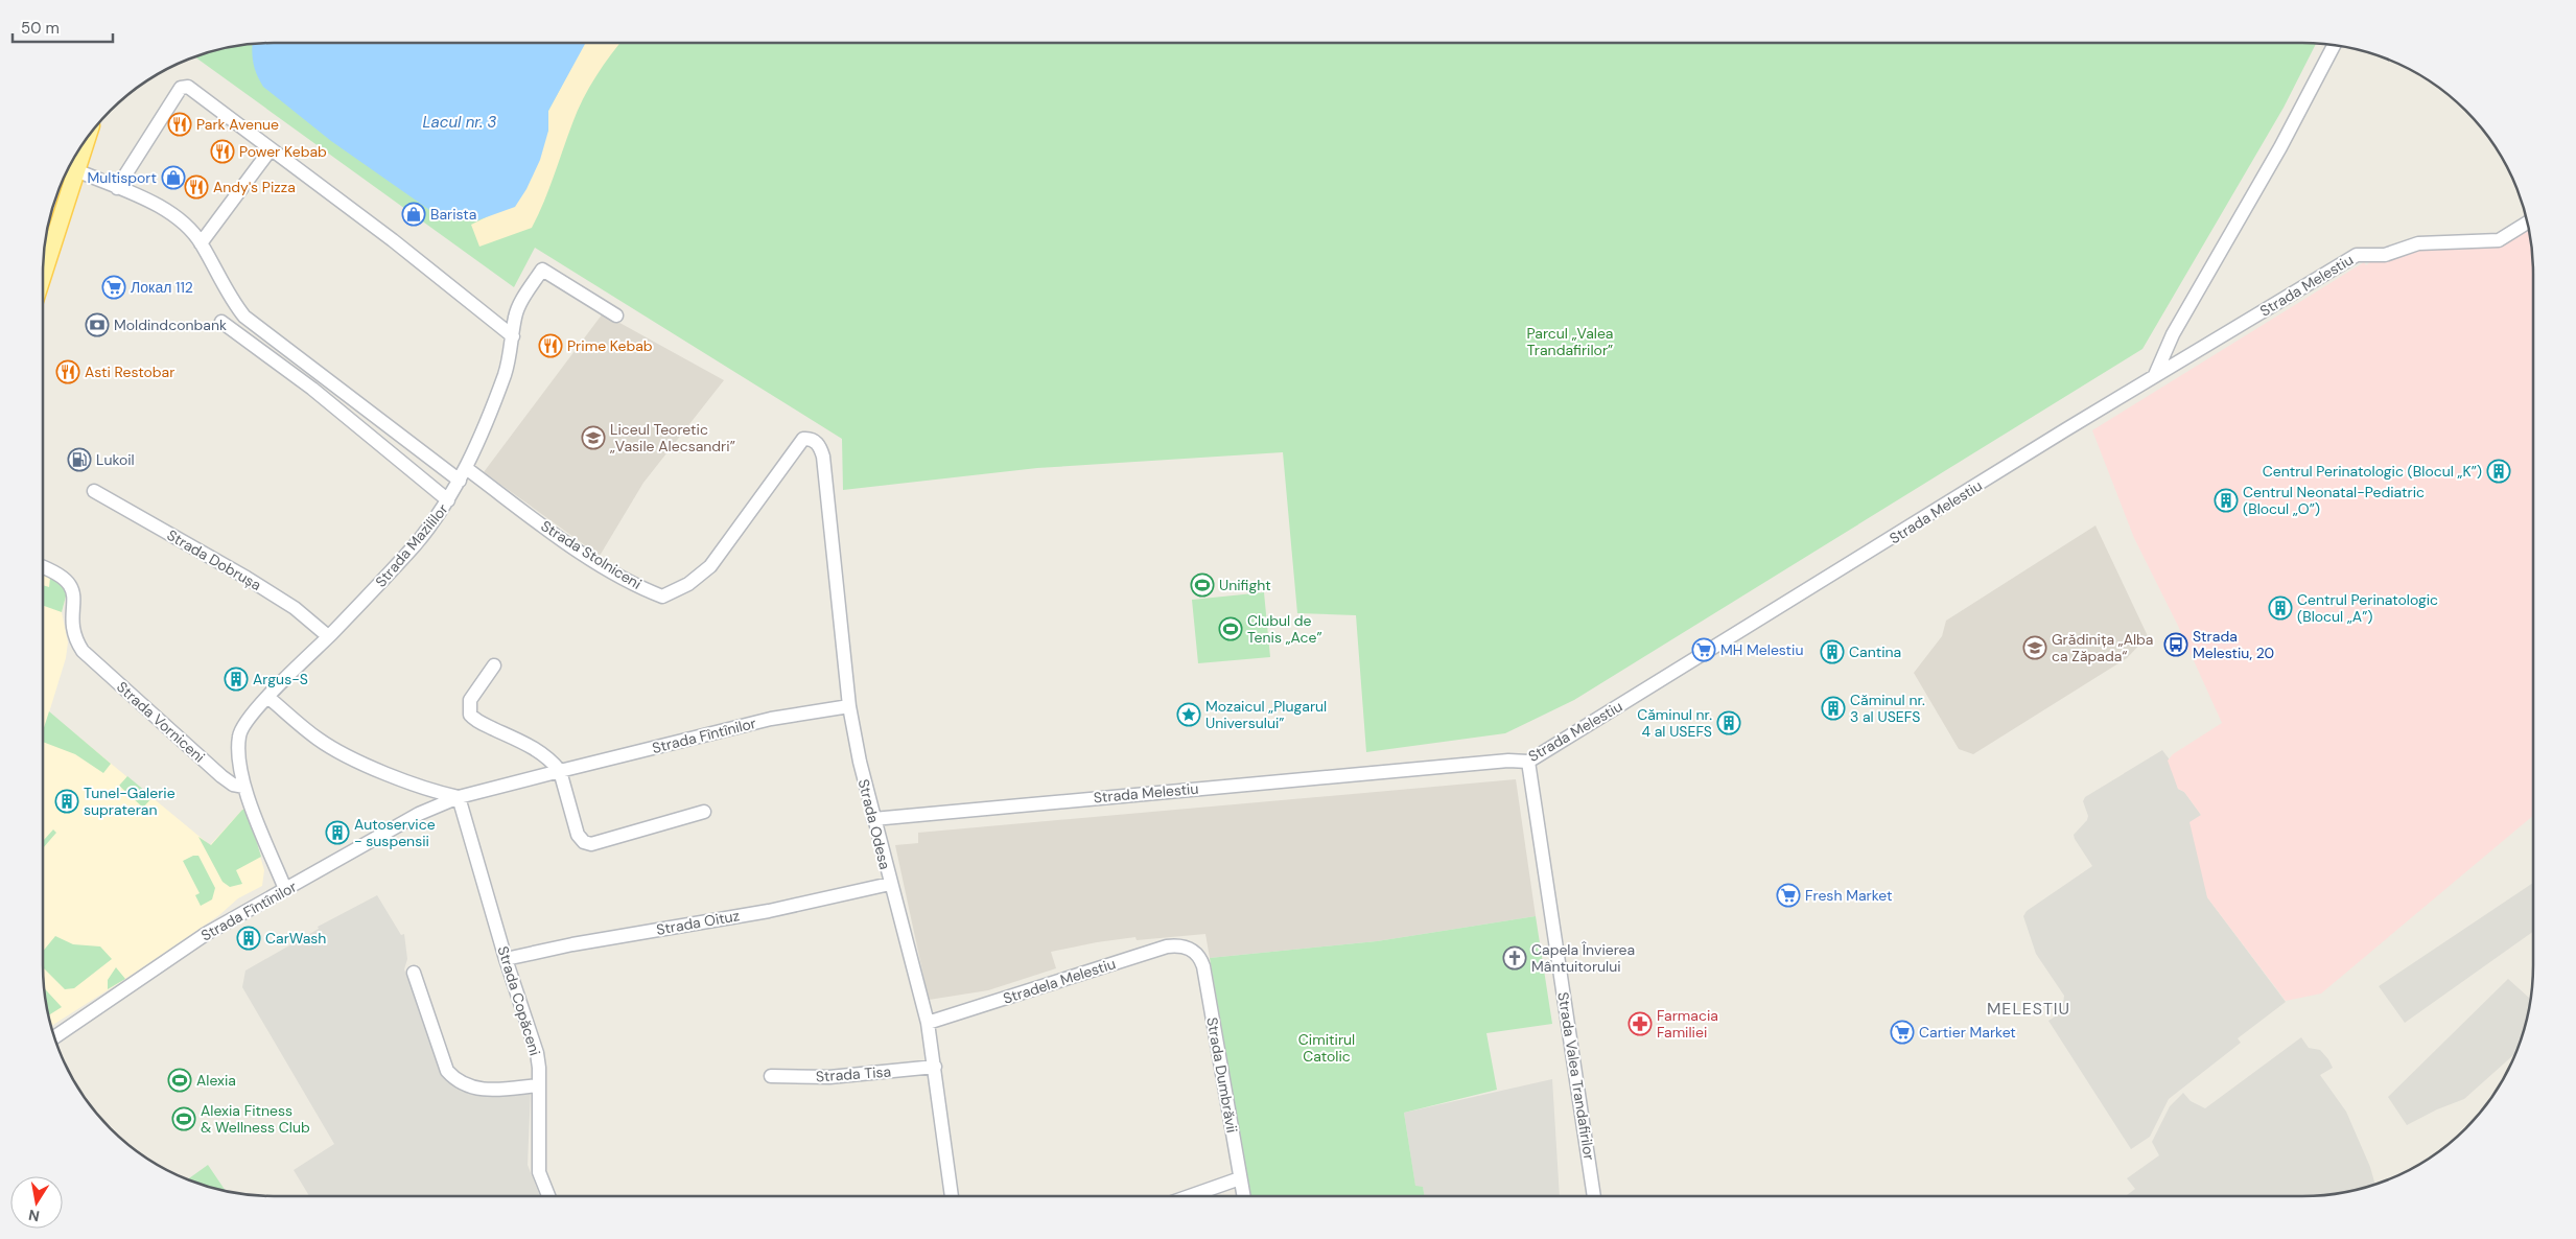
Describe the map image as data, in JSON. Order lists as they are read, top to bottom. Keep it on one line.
{"streets":{"street":["Strada Melestiu","Strada Mazililor","Strada Stolniceni","Strada Dobrușa","Strada Vorniceni","Strada Fîntînilor","Strada Odesa","Strada Oituz","Stradela Melestiu","Strada Copăceni","Strada Tisa","Strada Dumbrăvii","Strada Valea Trandafirilor"]},"crossings":[["Strada Melestiu","Strada Odesa"],["Strada Melestiu","Strada Valea Trandafirilor"],["Strada Mazililor","Strada Stolniceni"],["Strada Mazililor","Strada Dobrușa"],["Strada Mazililor","Strada Vorniceni"],["Strada Stolniceni","Strada Odesa"],["Strada Fîntînilor","Strada Odesa"],["Strada Fîntînilor","Strada Copăceni"],["Strada Odesa","Strada Oituz"],["Strada Odesa","Stradela Melestiu"],["Strada Odesa","Strada Tisa"],["Strada Oituz","Strada Copăceni"],["Stradela Melestiu","Strada Dumbrăvii"]],"districts":["MELESTIU"],"water":["Lacul nr. 3"],"parks":["Parcul „Valea Trandafirilor”","Cimitirul Catolic"],"places":{"restaurant":["Park Avenue","Power Kebab","Andy's Pizza","Prime Kebab","Asti Restobar"],"shop":["Multisport","Barista"],"supermarket":["Локал 112","MH Melestiu","Fresh Market","Cartier Market"],"bank":["Moldindconbank"],"school or university":["Liceul Teoretic „Vasile Alecsandri”","Grădinița „Alba ca Zăpada“"],"fuel station":["Lukoil"],"building":["Centrul Perinatologic (Blocul „K”)","Centrul Neonatal-Pediatric (Blocul „O”)","Centrul Perinatologic (Blocul „A”)","Cantina","Argus-S","Căminul nr. 3 al USEFS","Căminul nr. 4 al USEFS","Tunel-Galerie suprateran","Autoservice - suspensii","CarWash"],"sports":["Unifight","Clubul de Tenis „Ace”","Alexia","Alexia Fitness & Wellness Club"],"bus stop":["Strada Melestiu, 20"],"place":["Mozaicul „Plugarul Universului”"],"church":["Capela Învierea Mântuitorului"],"pharmacy":["Farmacia Familiei"]},"scale_bar":"50 m","north":"bottom"}
